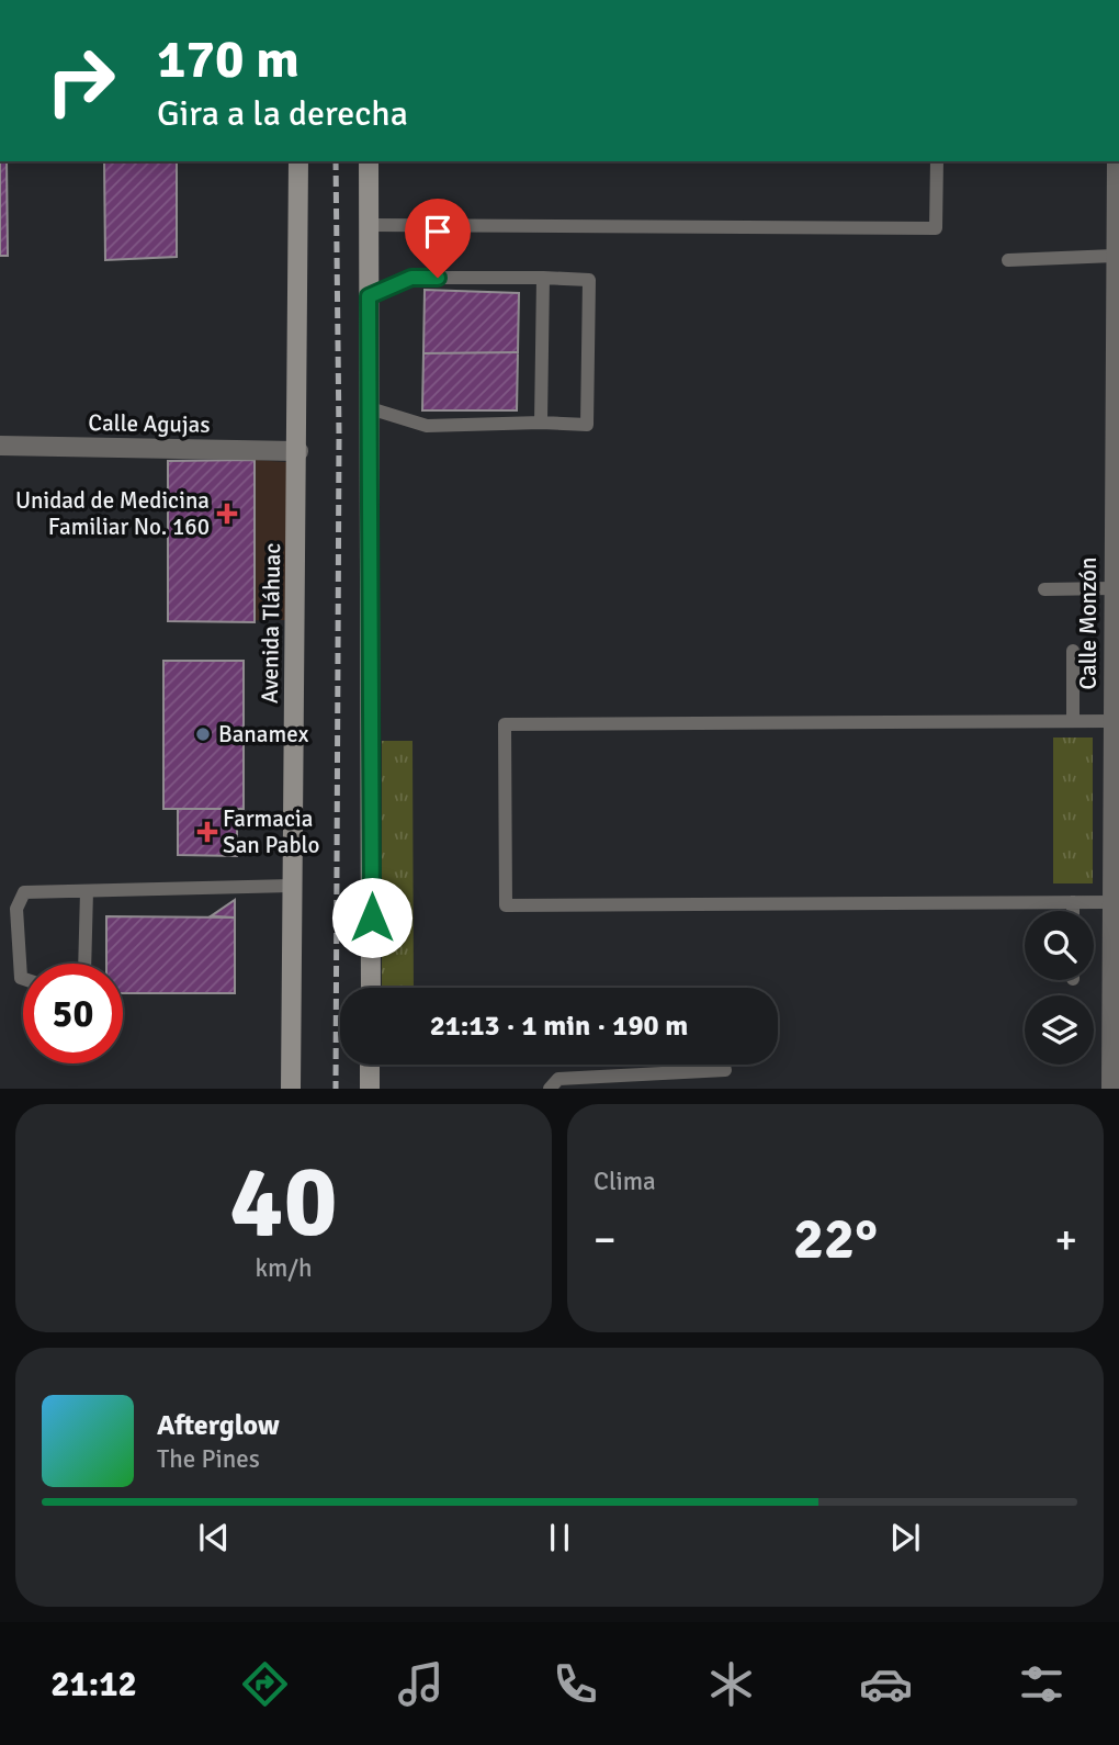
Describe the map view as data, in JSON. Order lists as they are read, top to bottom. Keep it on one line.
{"streets":{"main road":["Avenida Tláhuac"],"street":["Calle Agujas","Calle Monzón"]},"crossings":[["Calle Agujas","Avenida Tláhuac"]],"places":{"health":["Unidad de Medicina Familiar No. 160","Farmacia San Pablo"],"other":["Banamex"]},"page":{"turn":["170 m","Gira a la derecha"],"limit":"50","trip":"21:13 · 1 min · 190 m","tile":[["40","km/h"],"Clima"],"heat":["−","22°","+"],"song":["Afterglow","The Pines"],"tabs":"21:12"}}
